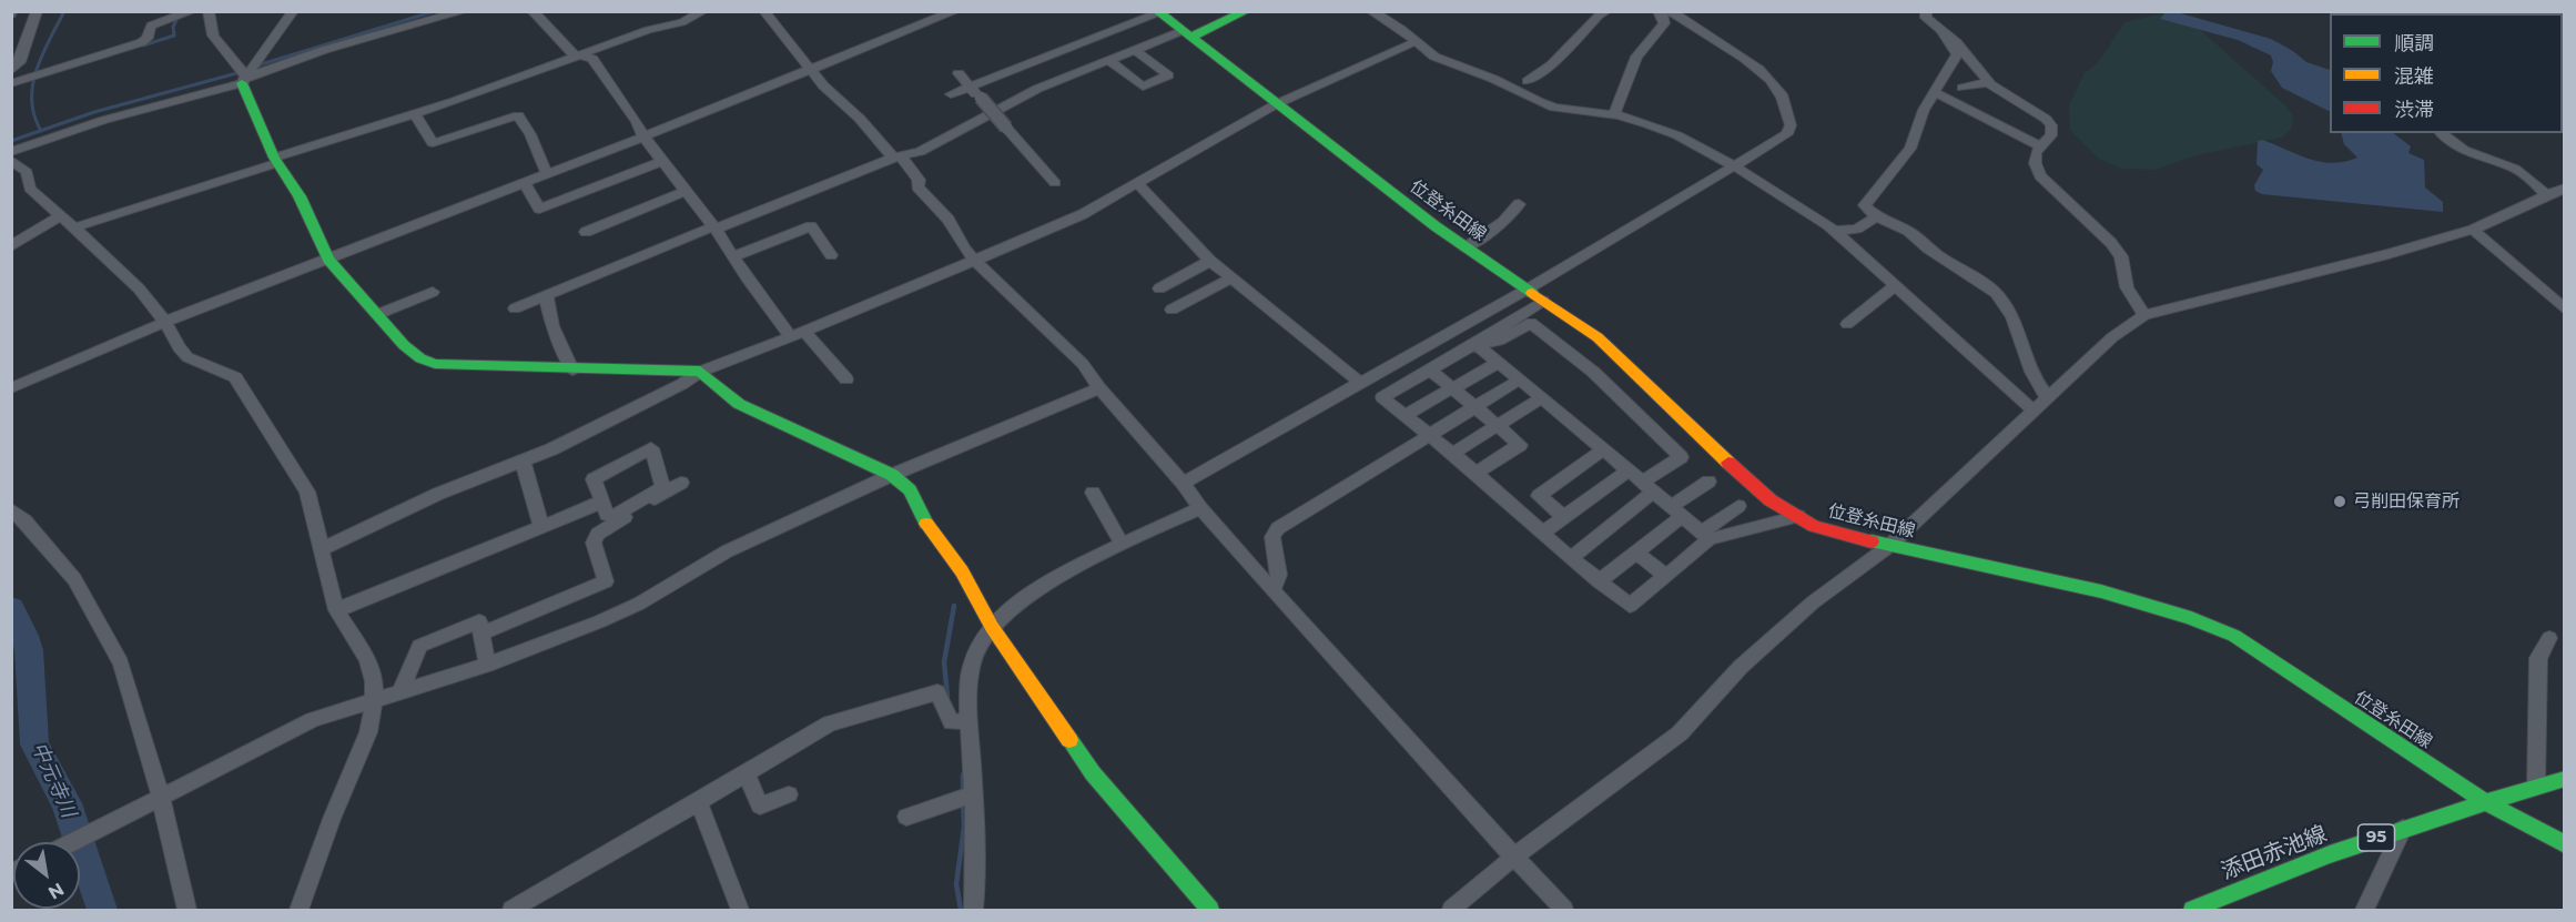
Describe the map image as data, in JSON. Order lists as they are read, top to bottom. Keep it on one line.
{"streets":{"main road":["位登糸田線","95","添田赤池線"]},"crossings":[["位登糸田線","添田赤池線"]],"water":["中元寺川"],"places":["弓削田保育所"],"legend":["順調","混雑","渋滞"],"north":"bottom right"}
